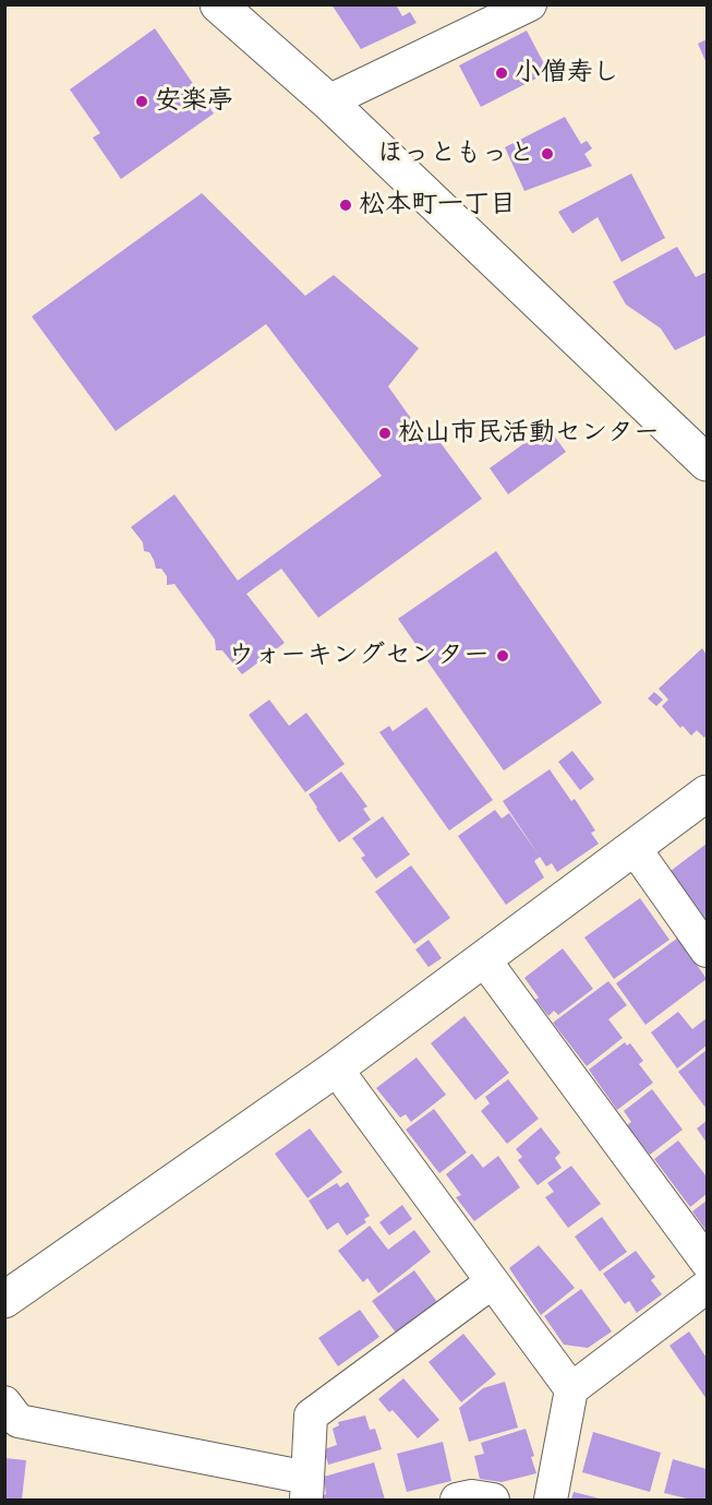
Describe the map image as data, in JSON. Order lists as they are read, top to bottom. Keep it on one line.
{"places":["小僧寿し","安楽亭","ほっともっと","松本町一丁目","松山市民活動センター","ウォーキングセンター"]}
